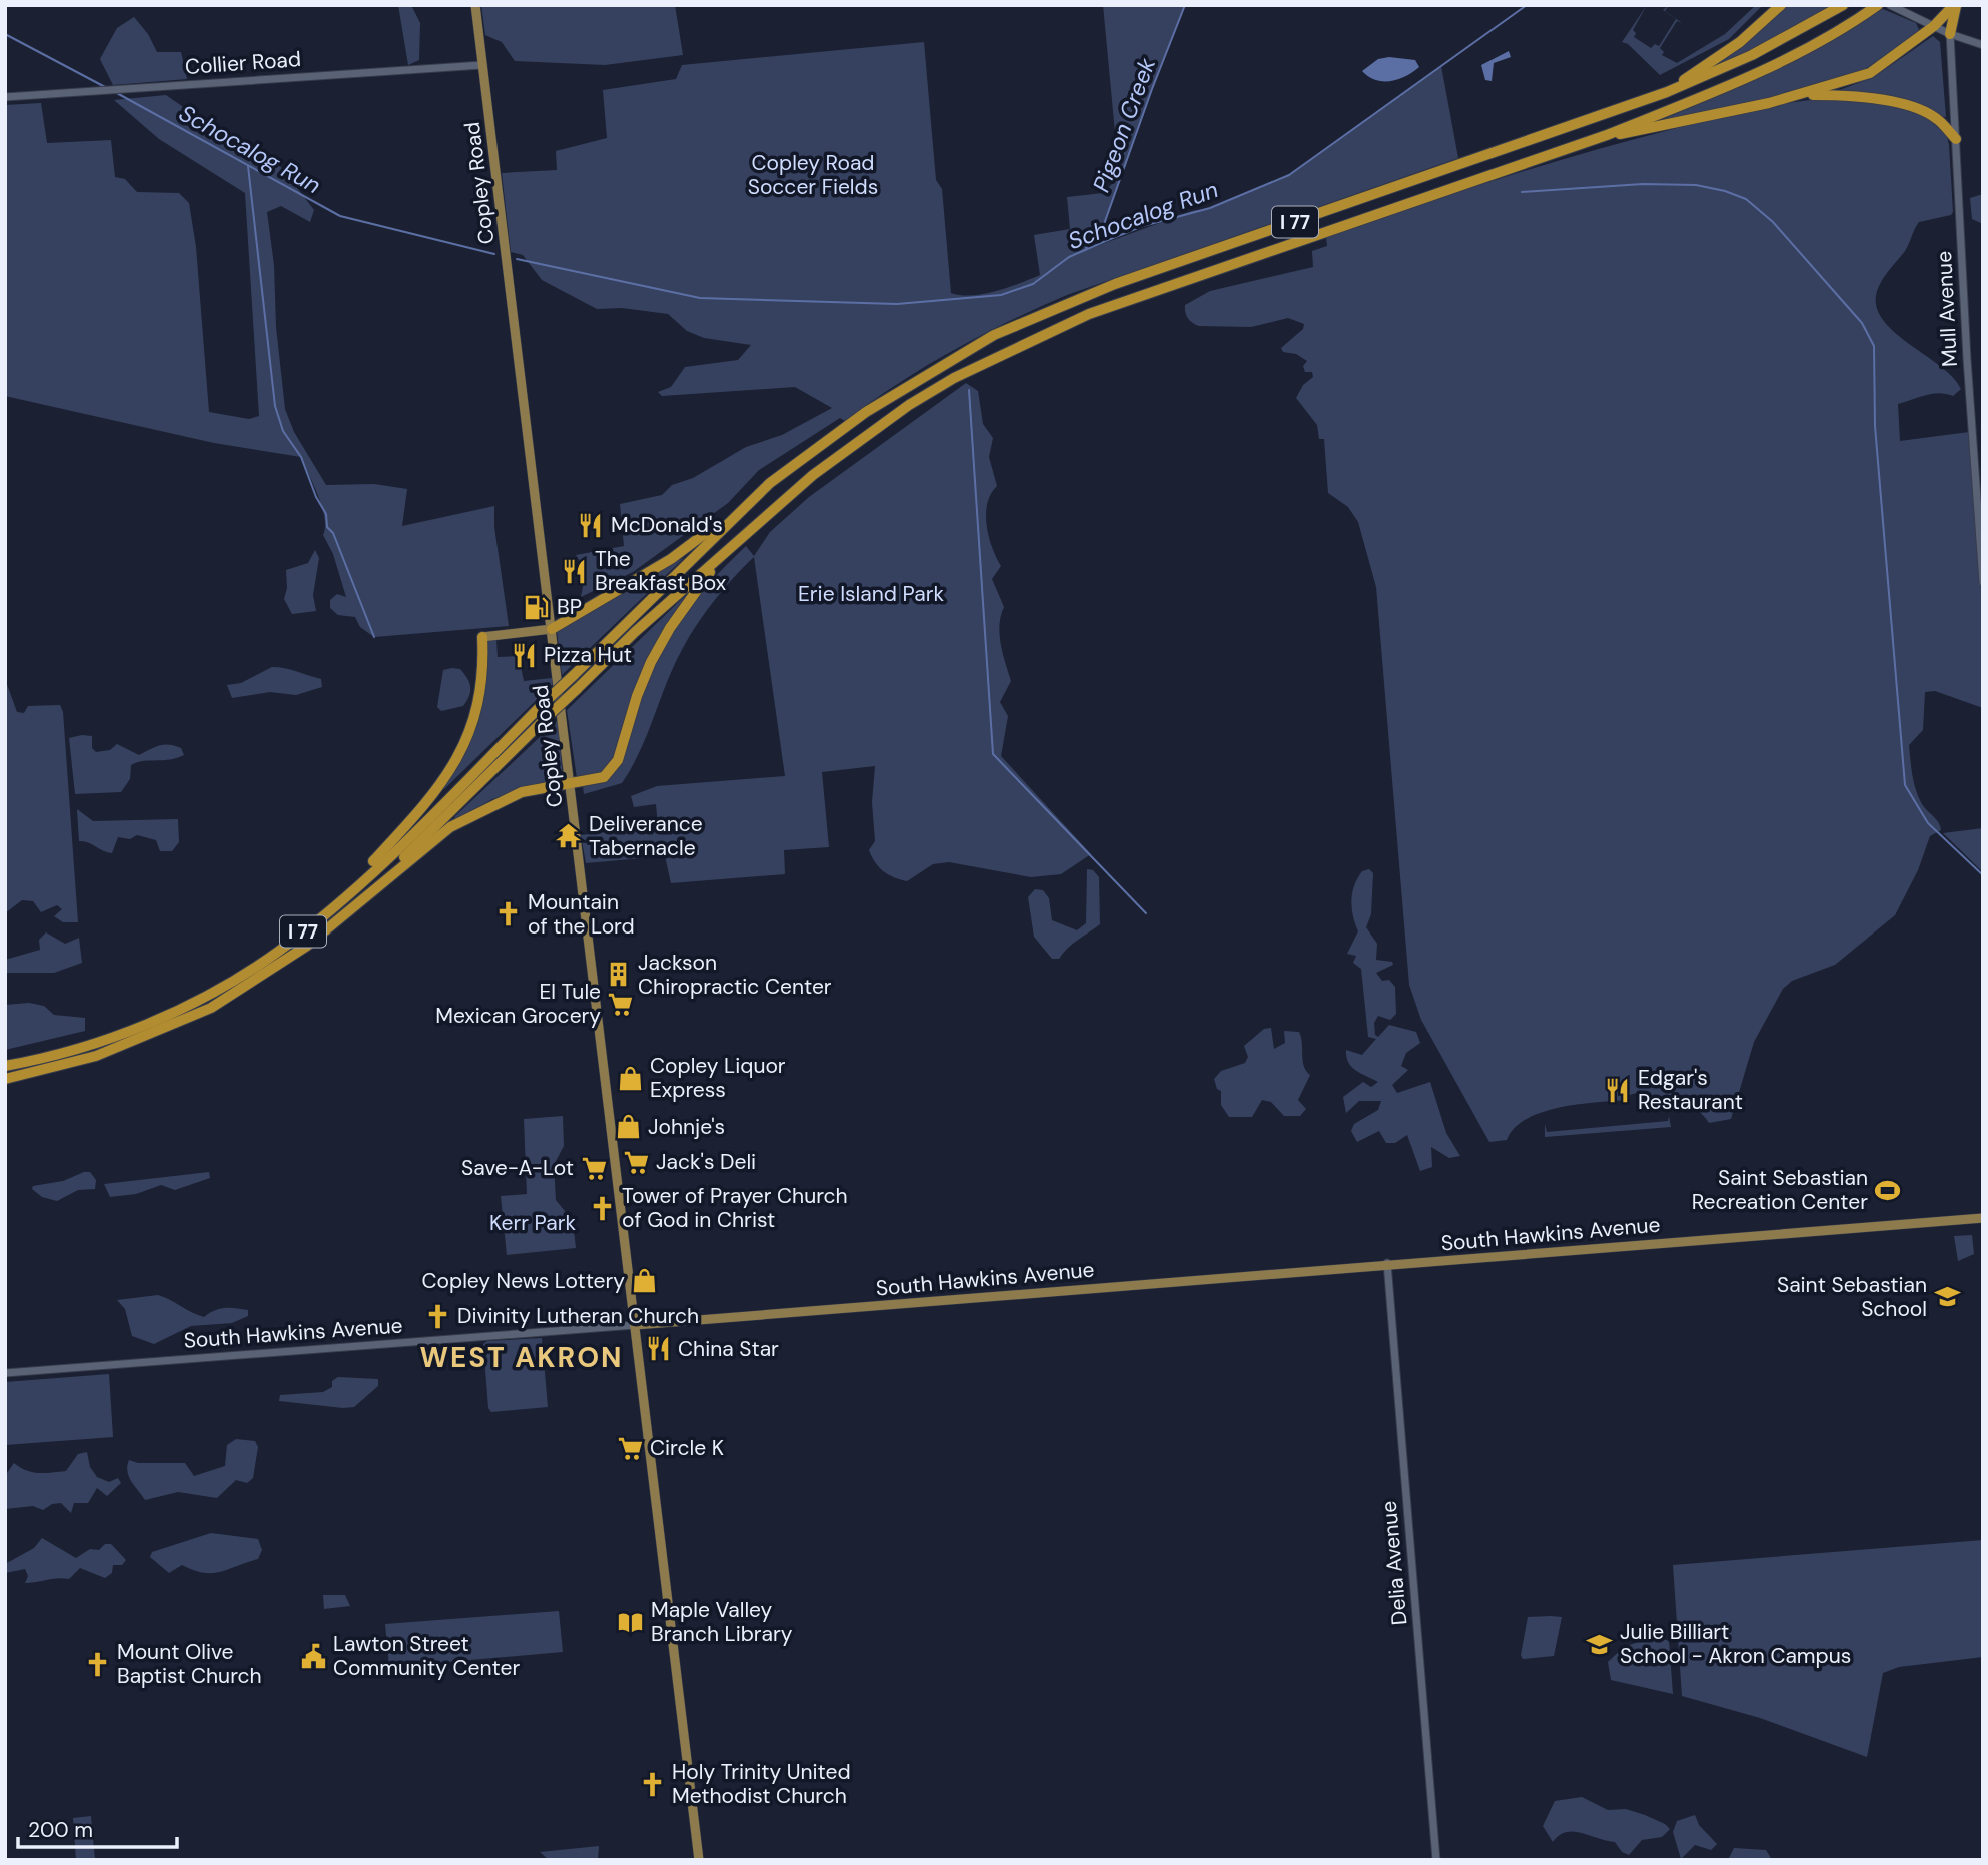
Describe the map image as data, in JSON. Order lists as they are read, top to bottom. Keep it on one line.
{"streets":{"highway":["I 77"],"main road":["Copley Road","South Hawkins Avenue"],"street":["Collier Road","Mull Avenue","Delia Avenue"]},"crossings":[["Collier Road","Copley Road"],["Copley Road","South Hawkins Avenue"],["South Hawkins Avenue","Delia Avenue"]],"districts":["WEST AKRON"],"water":["Pigeon Creek","Schocalog Run"],"parks":["Copley Road Soccer Fields","Erie Island Park","Kerr Park"],"places":{"restaurant":["McDonald's","The Breakfast Box","Pizza Hut","Edgar's Restaurant","China Star"],"fuel station":["BP"],"temple":["Deliverance Tabernacle"],"church":["Mountain of the Lord","Tower of Prayer Church of God in Christ","Divinity Lutheran Church","Mount Olive Baptist Church","Holy Trinity United Methodist Church"],"building":["Jackson Chiropractic Center"],"supermarket":["El Tule Mexican Grocery","Jack's Deli","Save-A-Lot","Circle K"],"shop":["Copley Liquor Express","Johnje's","Copley News Lottery"],"sports":["Saint Sebastian Recreation Center"],"school or university":["Saint Sebastian School","Julie Billiart School - Akron Campus"],"library":["Maple Valley Branch Library"],"public building":["Lawton Street Community Center"]},"scale_bar":"200 m"}
